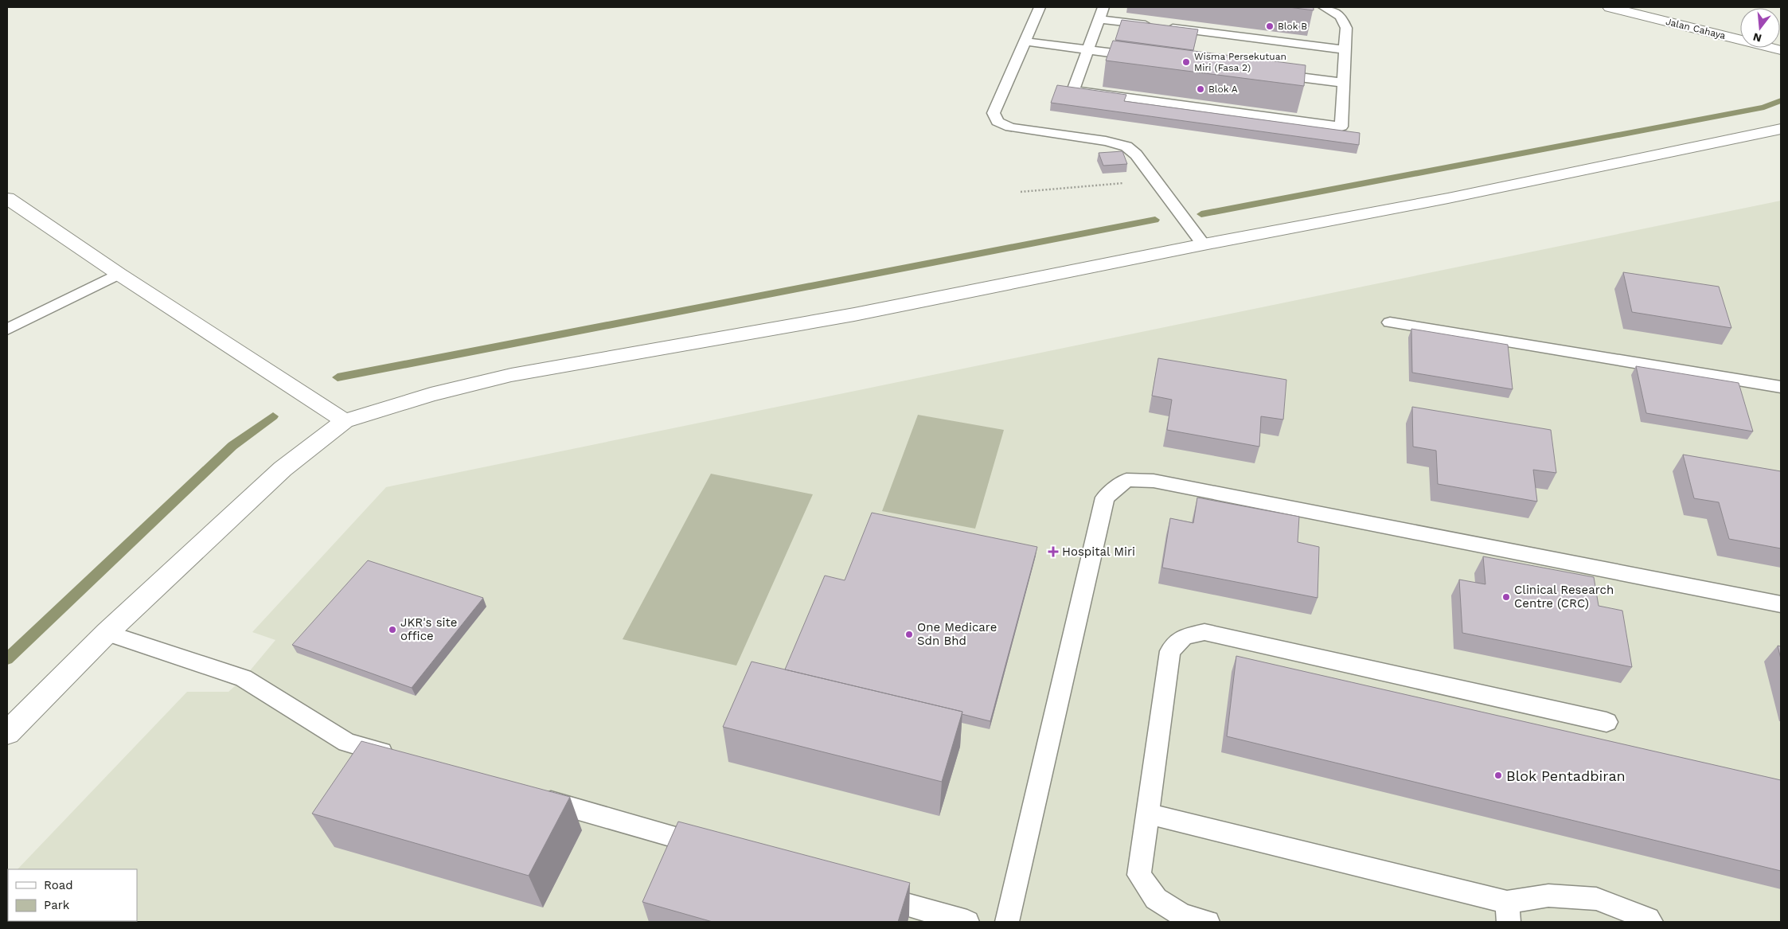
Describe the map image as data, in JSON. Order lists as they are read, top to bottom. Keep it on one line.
{"streets":{"street":["Jalan Cahaya"]},"places":{"other":["Blok B","Wisma Persekutuan Miri (Fasa 2)","Blok A","Clinical Research Centre (CRC)","JKR's site office","One Medicare Sdn Bhd","Blok Pentadbiran"],"health":["Hospital Miri"]},"legend":["Road","Park"],"north":"bottom"}
